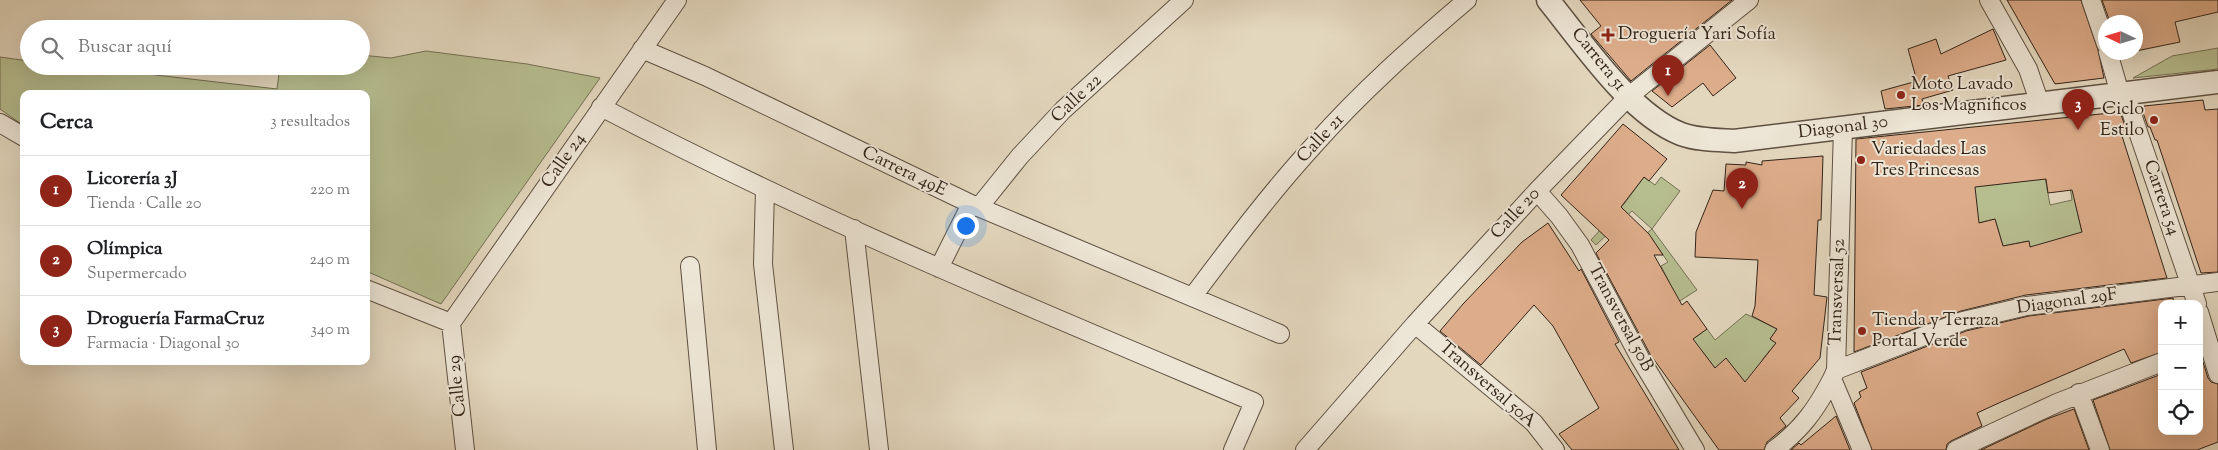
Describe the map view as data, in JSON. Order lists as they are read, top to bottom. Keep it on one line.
{"streets":{"street":["Carrera 51","Calle 22","Diagonal 30","Calle 21","Calle 24","Carrera 49E","Carrera 54","Calle 20","Transversal 52","Diagonal 29F","Transversal 50B","Transversal 50A","Calle 29"]},"crossings":[["Carrera 51","Diagonal 30"],["Carrera 51","Calle 20"],["Calle 22","Carrera 49E"],["Diagonal 30","Carrera 54"],["Diagonal 30","Calle 20"],["Diagonal 30","Transversal 52"],["Calle 21","Carrera 49E"],["Calle 24","Carrera 49E"],["Calle 24","Calle 29"],["Carrera 54","Diagonal 29F"],["Calle 20","Transversal 50B"],["Calle 20","Transversal 50A"],["Transversal 52","Diagonal 29F"]],"places":{"health":["Droguería Yari Sofía"],"other":["Moto Lavado Los Magnificos","Ciclo Estilo","Variedades Las Tres Princesas","Tienda y Terraza Portal Verde"]},"north":"left","page":{"search":"Buscar aquí","pins":["1","3","2"],"heading":["Cerca","3 resultados"],"list":[{"mark":"1","name":"Licorería 3J","note":"Tienda · Calle 20","value":"220 m"},{"mark":"2","name":"Olímpica","note":"Supermercado","value":"240 m"},{"mark":"3","name":"Droguería FarmaCruz","note":"Farmacia · Diagonal 30","value":"340 m"}],"map_buttons":["+","−"]}}
